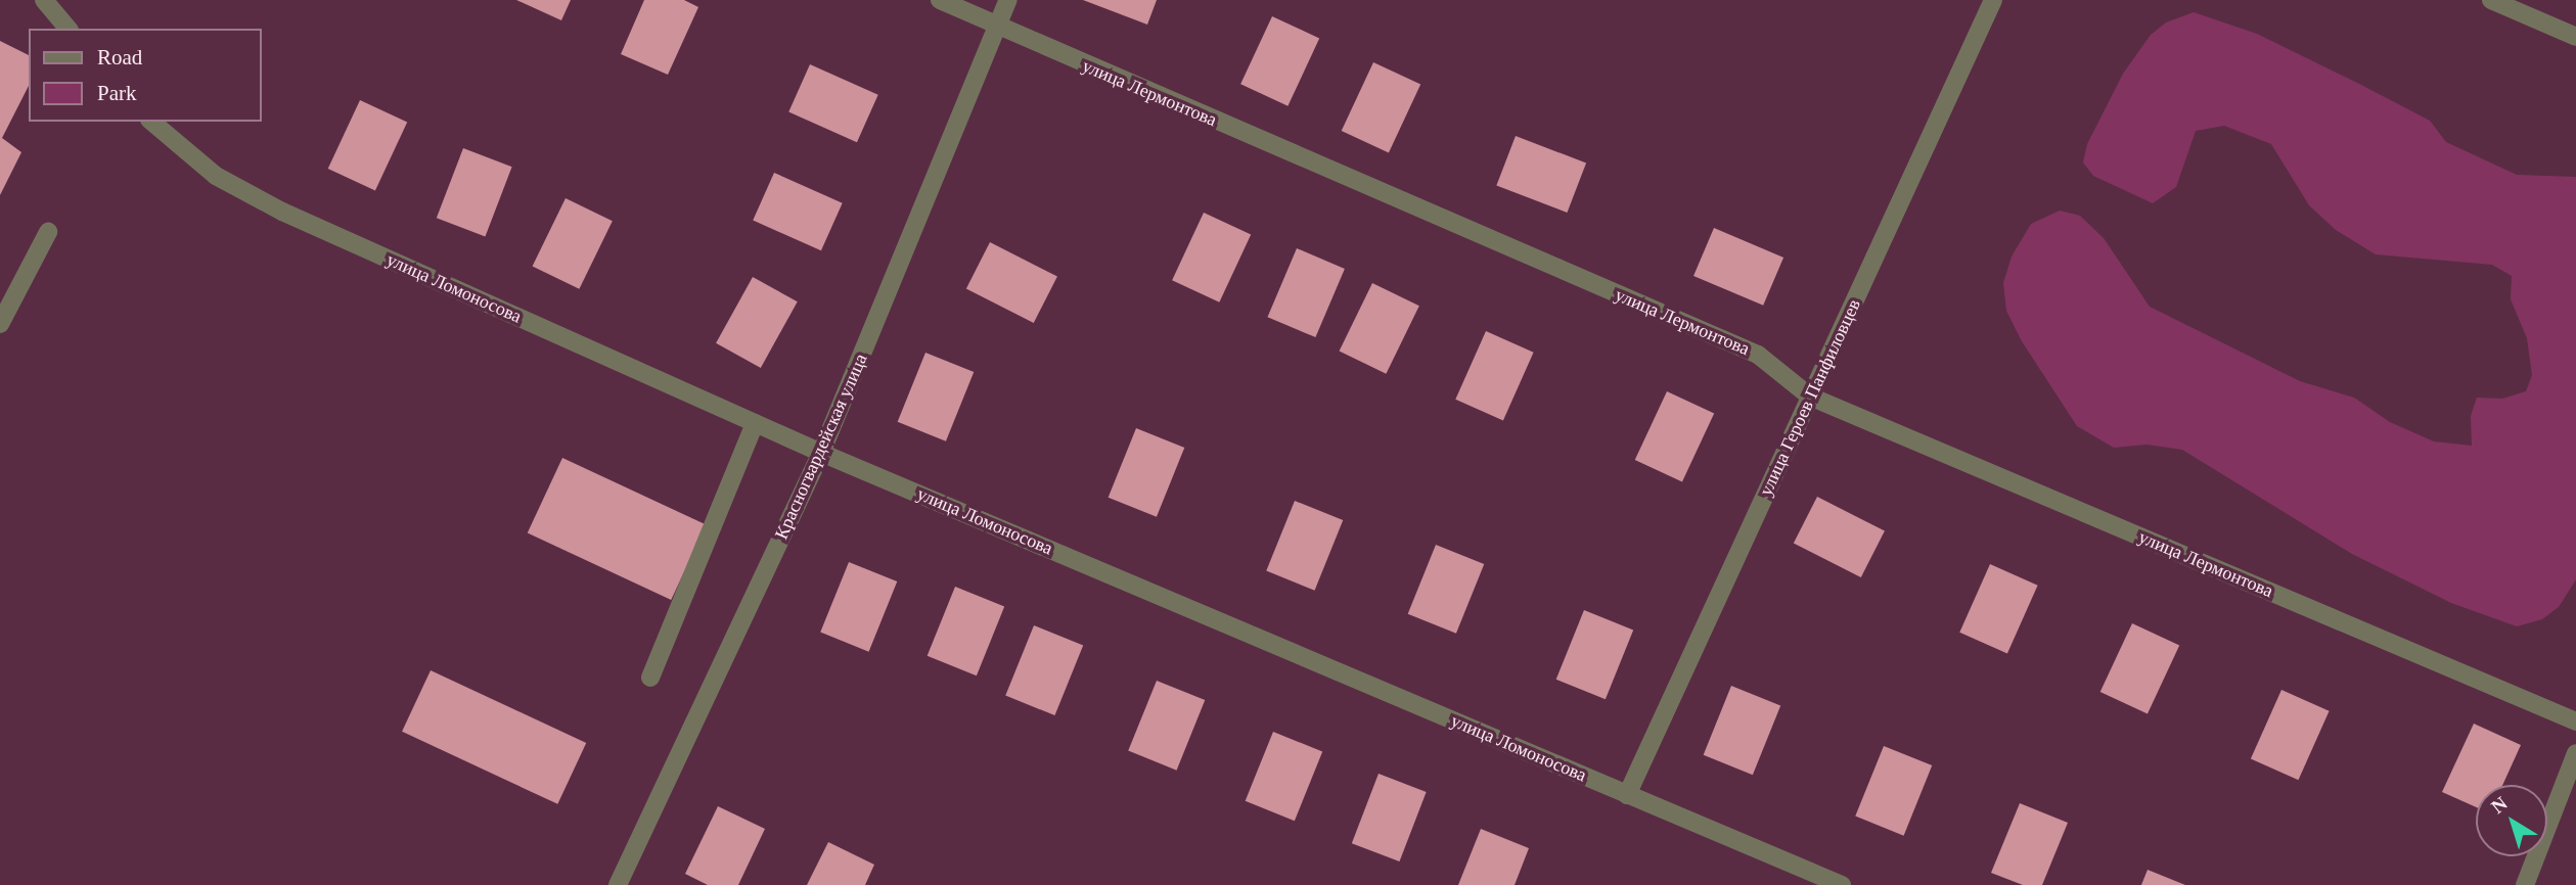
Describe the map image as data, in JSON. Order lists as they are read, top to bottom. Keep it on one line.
{"streets":{"street":["улица Лермонтова","улица Ломоносова","улица Героев Панфиловцев","Красногвардейская улица"]},"crossings":[["улица Лермонтова","улица Героев Панфиловцев"],["улица Лермонтова","Красногвардейская улица"],["улица Ломоносова","улица Героев Панфиловцев"],["улица Ломоносова","Красногвардейская улица"]],"legend":["Road","Park"],"north":"top left"}
